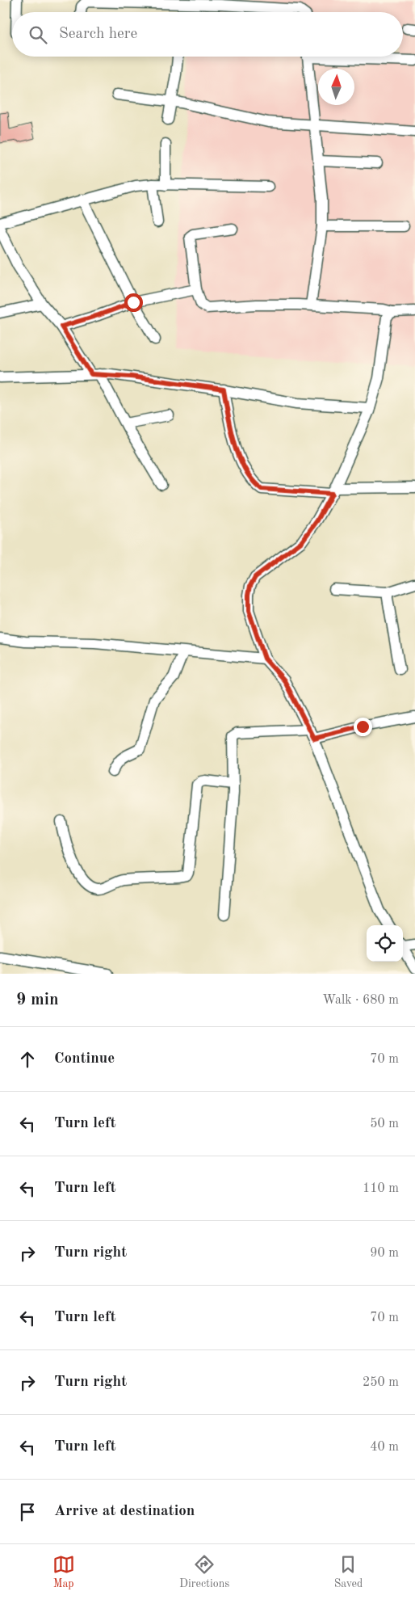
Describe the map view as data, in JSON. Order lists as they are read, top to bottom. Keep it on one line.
{"north":"top","page":{"search":"Search here","heading":["9 min","Walk · 680 m"],"list":[["Continue","70 m"],["Turn left","50 m"],["Turn left","110 m"],["Turn right","90 m"],["Turn left","70 m"],["Turn right","250 m"],["Turn left","40 m"],"Arrive at destination"],"nav":["Map","Directions","Saved"]}}
